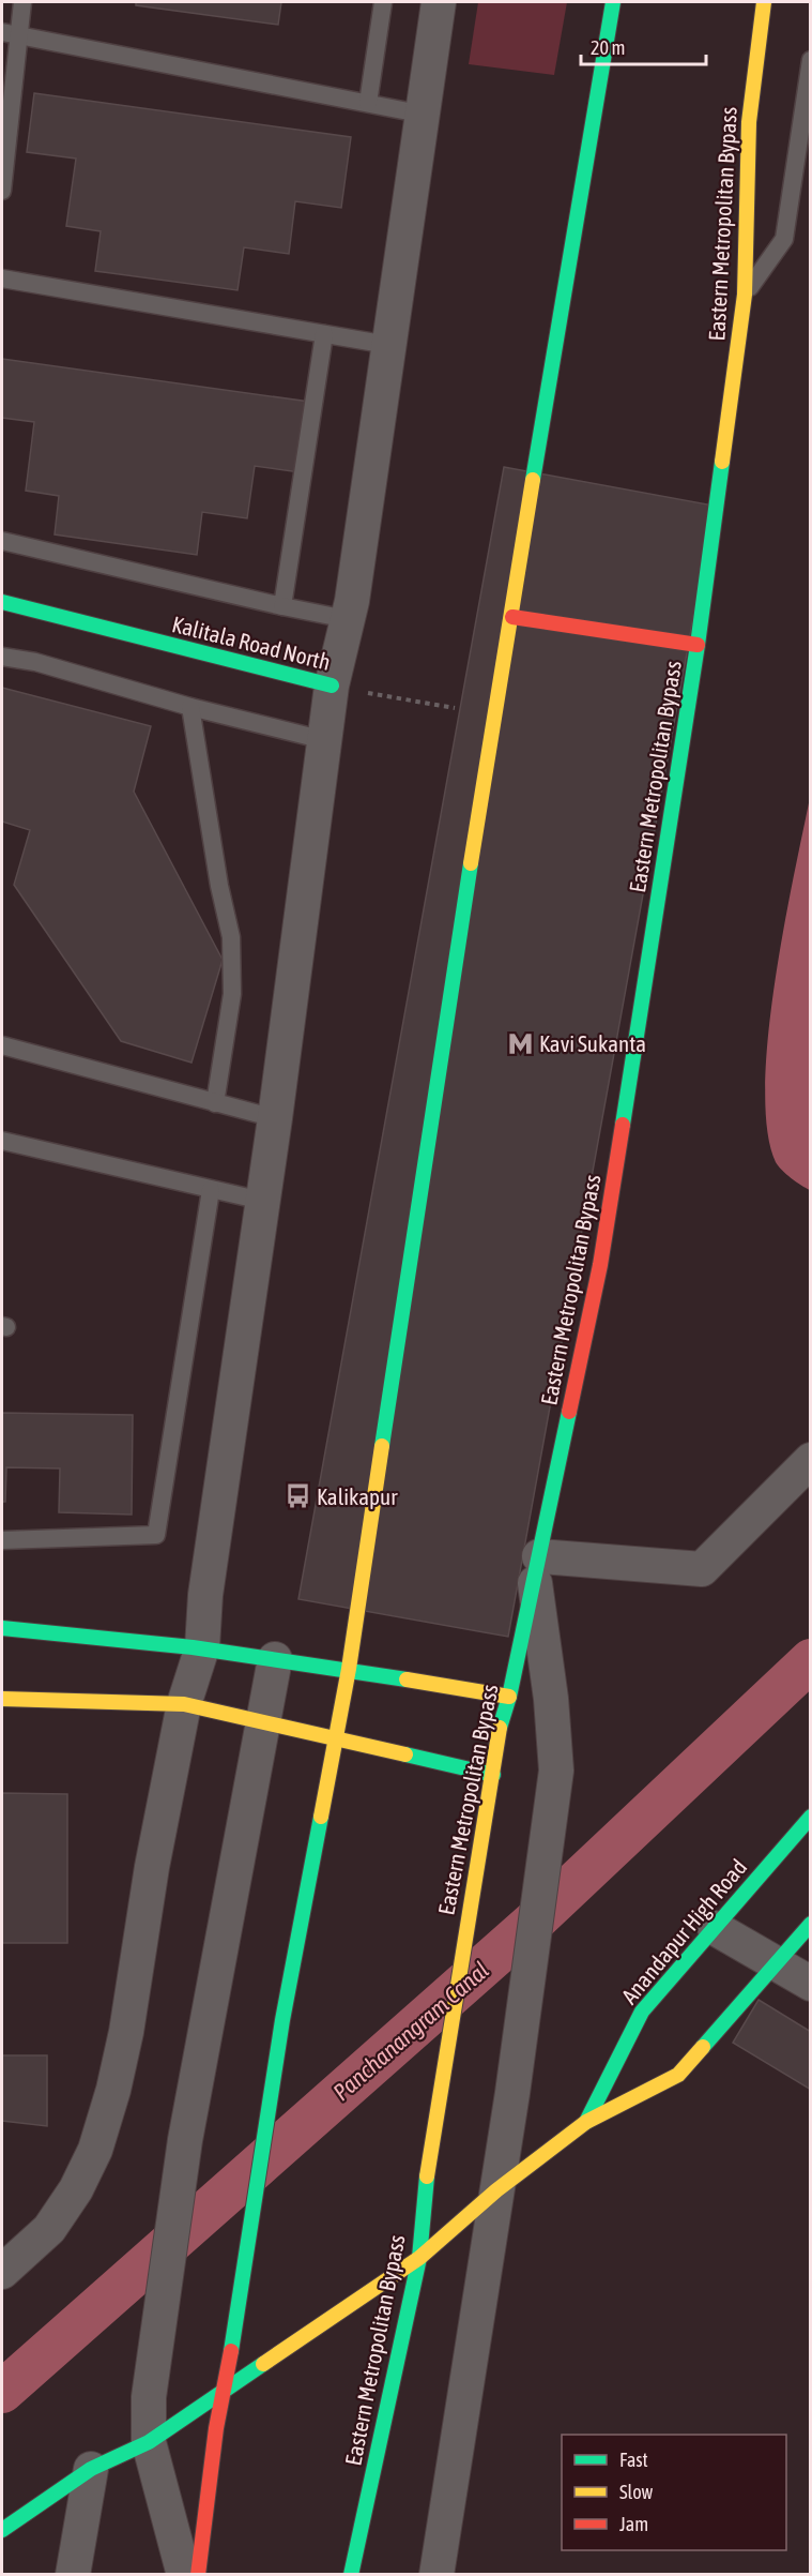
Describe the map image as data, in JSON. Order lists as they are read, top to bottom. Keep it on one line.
{"streets":{"main road":["Eastern Metropolitan Bypass","Kalitala Road North","Anandapur High Road"]},"water":["Panchanangram Canal"],"places":{"metro station":["Kavi Sukanta"],"bus stop":["Kalikapur"]},"legend":["Fast","Slow","Jam"],"scale_bar":"20 m"}
